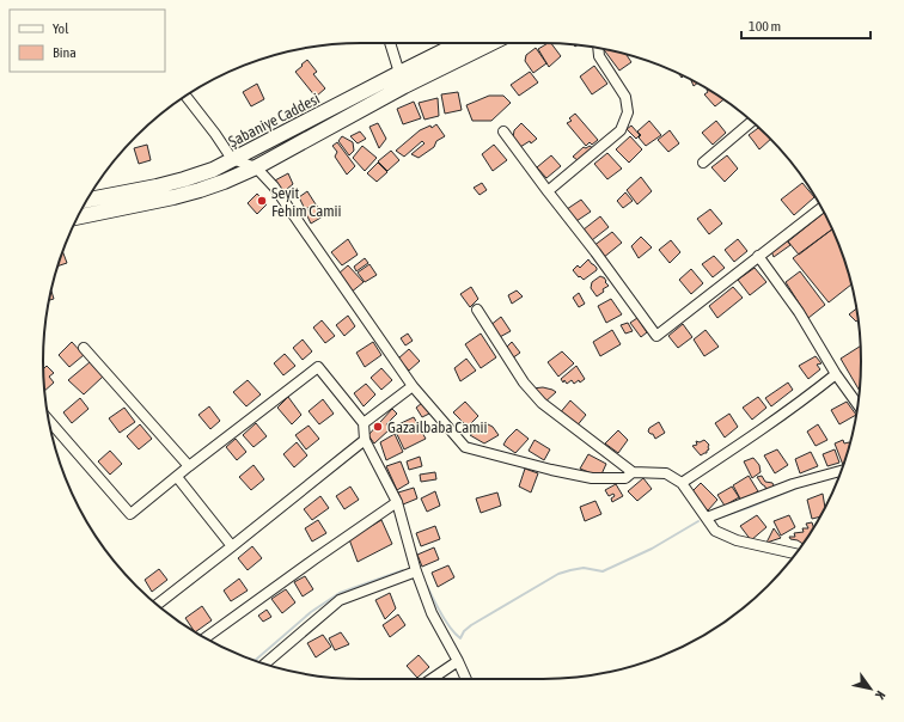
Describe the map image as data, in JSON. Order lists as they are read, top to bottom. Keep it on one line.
{"streets":{"highway":["Şabaniye Caddesi"]},"places":["Seyit Fehim Camii","Gazailbaba Camii"],"legend":["Yol","Bina"],"scale_bar":"100 m","north":"bottom right"}
